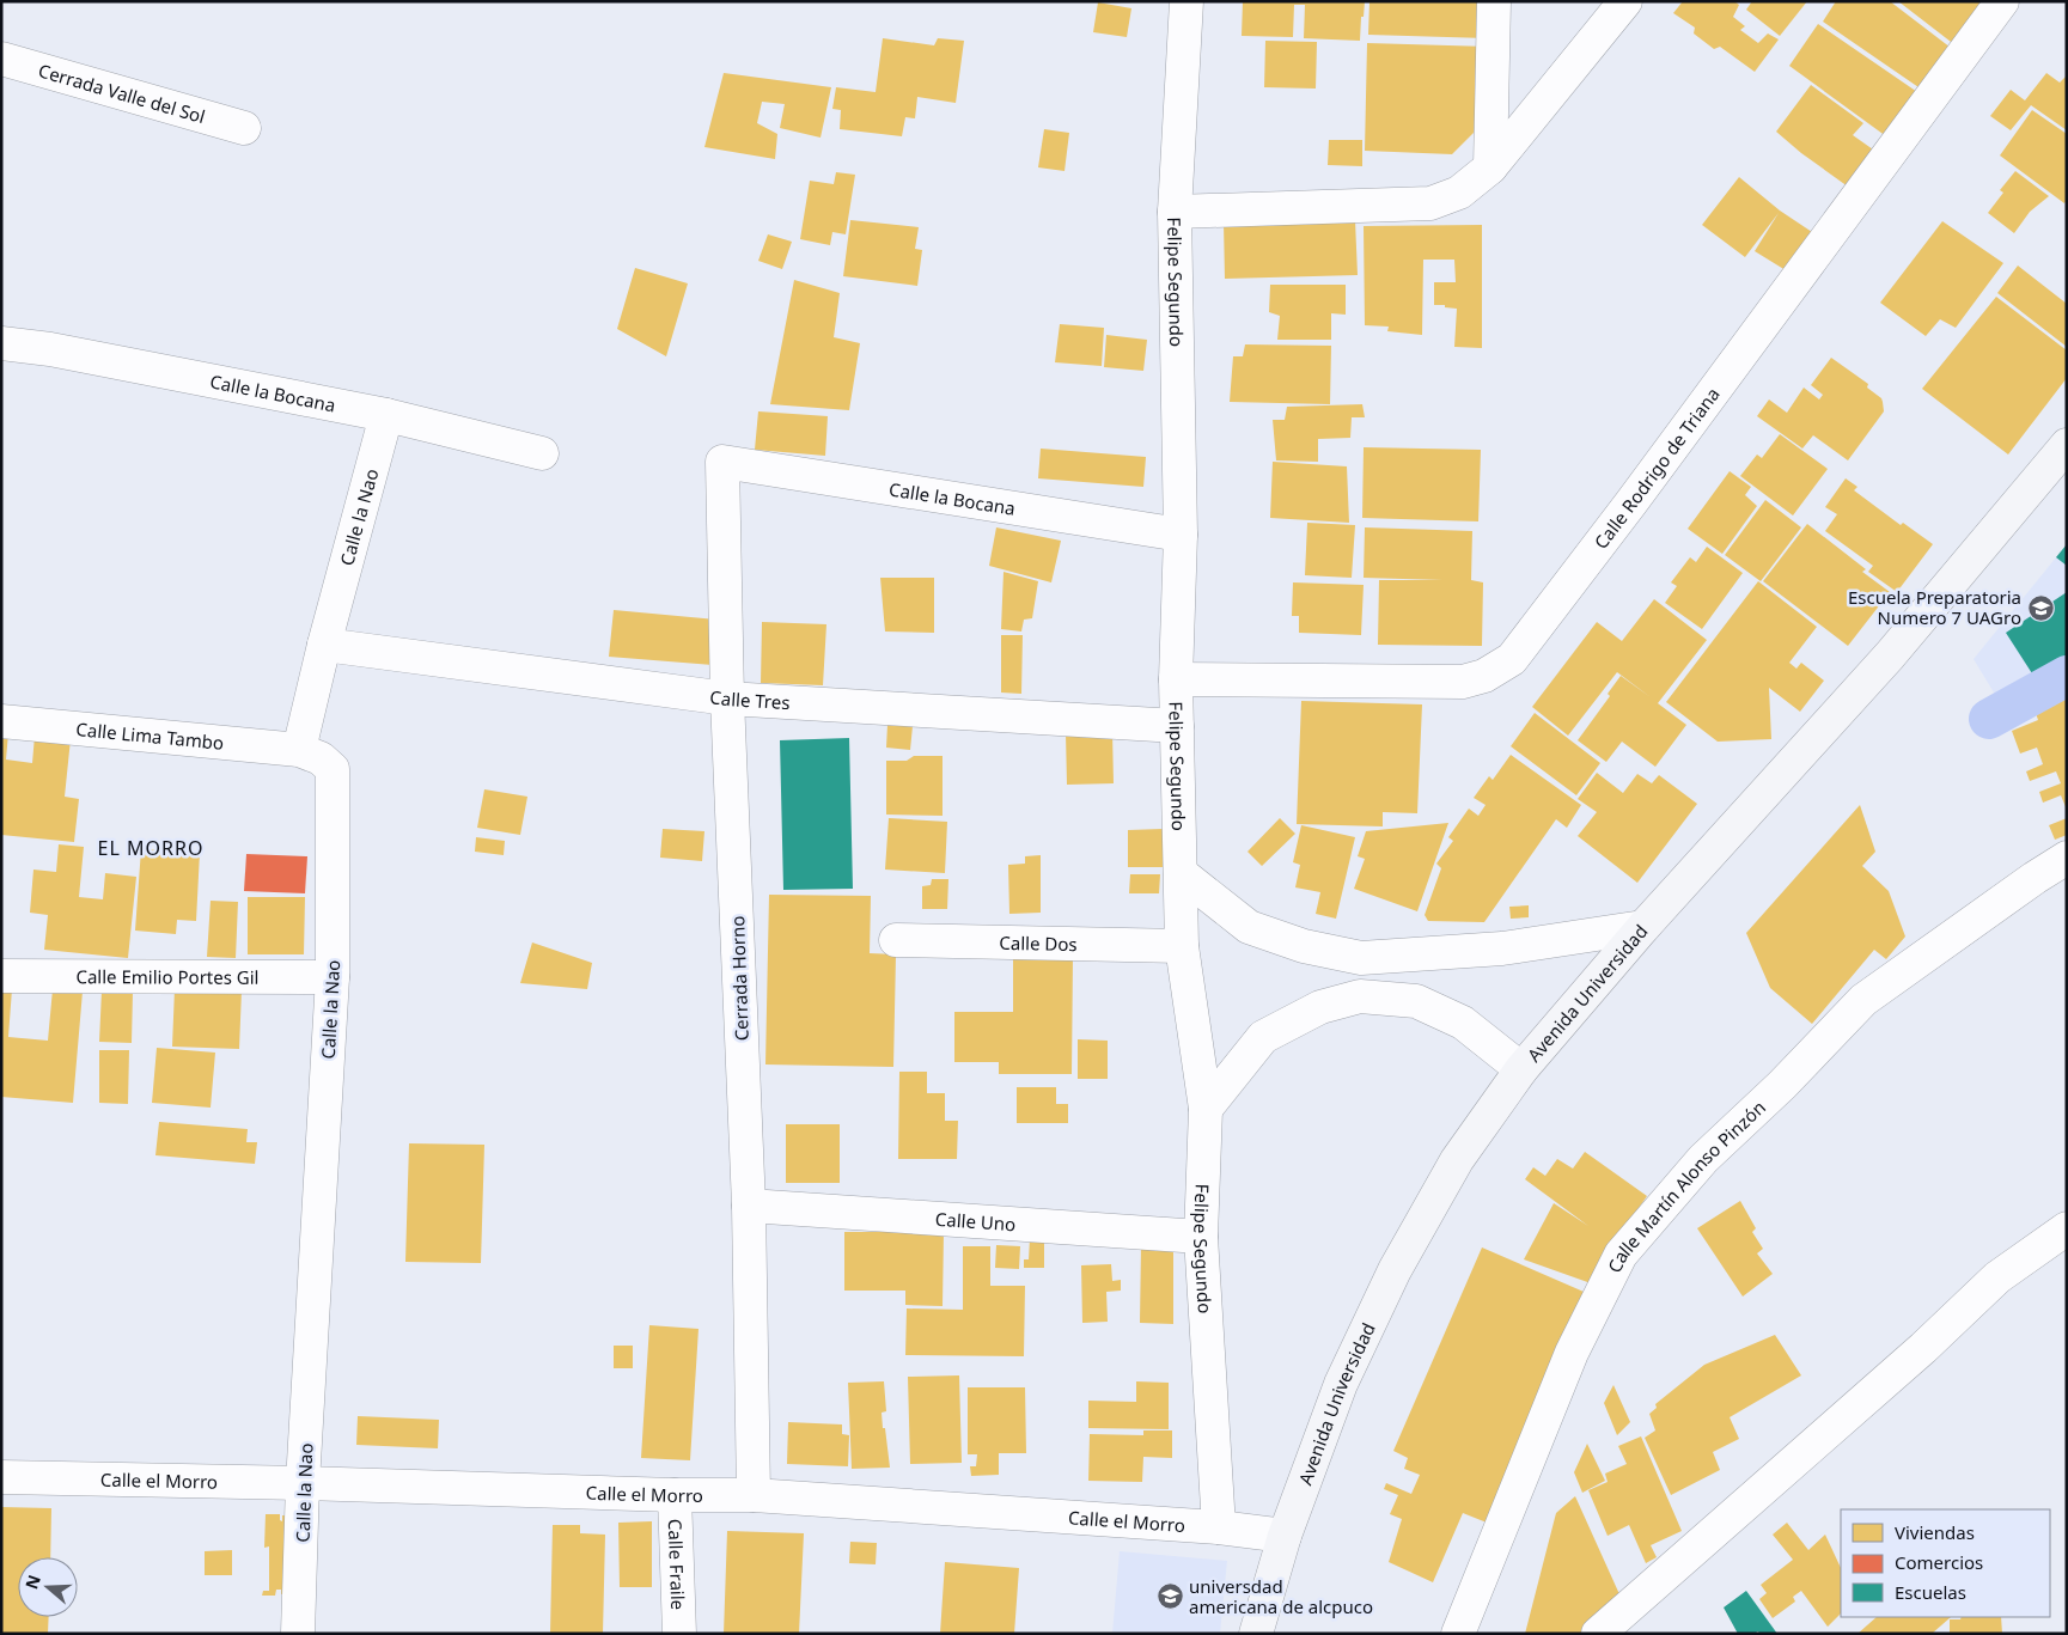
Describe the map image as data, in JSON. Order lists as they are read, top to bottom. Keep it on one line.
{"streets":{"main road":["Avenida Universidad"],"street":["Cerrada Valle del Sol","Felipe Segundo","Calle la Bocana","Calle Rodrigo de Triana","Calle la Nao","Calle Tres","Calle Lima Tambo","Calle Dos","Calle Emilio Portes Gil","Cerrada Horno","Calle Martín Alonso Pinzón","Calle Uno","Calle el Morro","Calle Fraile"]},"crossings":[["Felipe Segundo","Calle la Bocana"],["Felipe Segundo","Calle Rodrigo de Triana"],["Felipe Segundo","Calle Tres"],["Felipe Segundo","Calle Dos"],["Felipe Segundo","Calle Uno"],["Felipe Segundo","Calle el Morro"],["Calle la Bocana","Calle la Nao"],["Calle la Bocana","Cerrada Horno"],["Calle la Nao","Calle Tres"],["Calle la Nao","Calle Lima Tambo"],["Calle la Nao","Calle Emilio Portes Gil"],["Calle la Nao","Calle el Morro"],["Calle Tres","Cerrada Horno"],["Cerrada Horno","Calle Uno"],["Cerrada Horno","Calle el Morro"],["Avenida Universidad","Calle el Morro"],["Calle el Morro","Calle Fraile"]],"districts":["EL MORRO"],"places":{"school or university":["Escuela Preparatoria Numero 7 UAGro","universdad americana de alcpuco"]},"legend":["Viviendas","Comercios","Escuelas"],"north":"left"}
